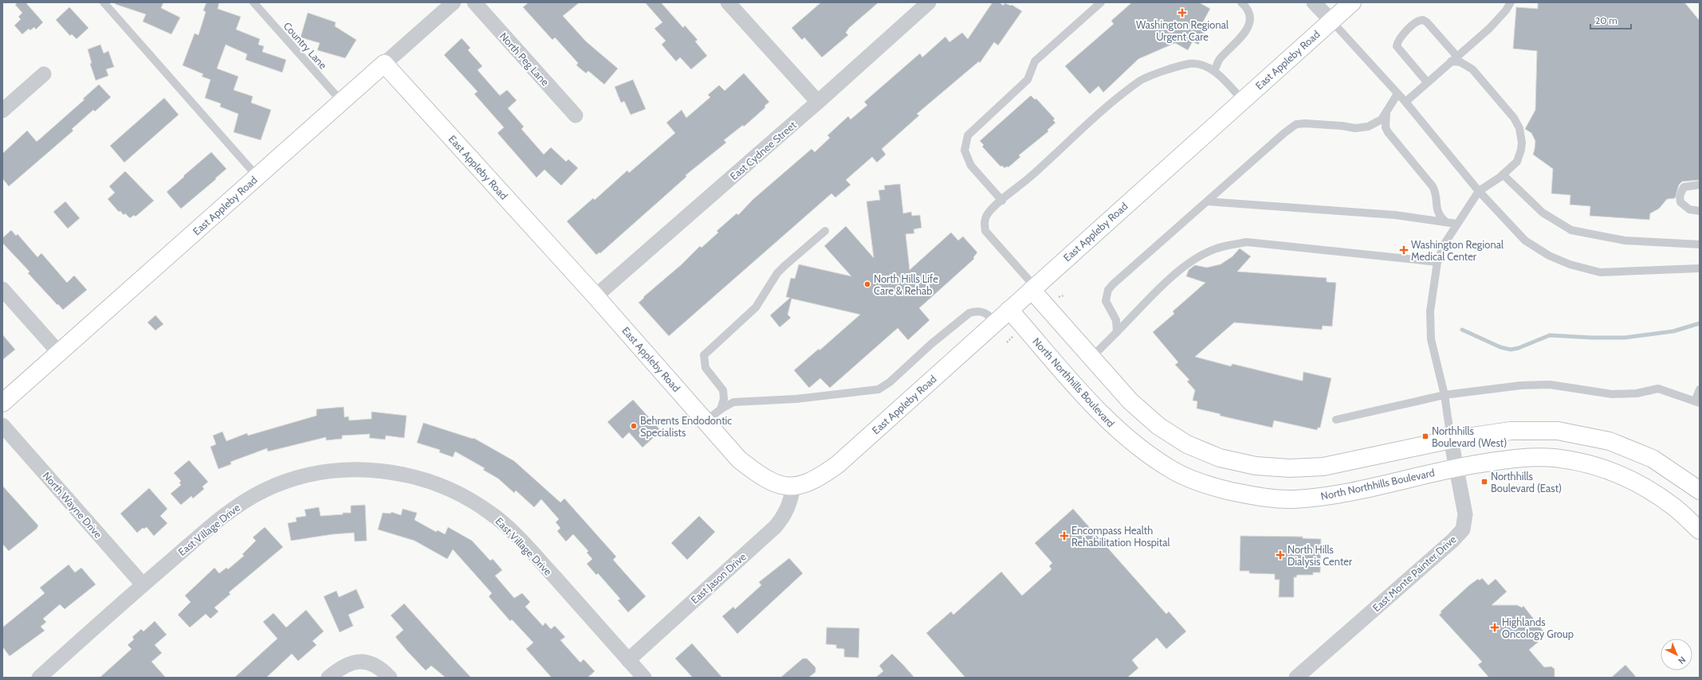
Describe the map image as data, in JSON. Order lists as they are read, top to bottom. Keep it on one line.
{"streets":{"street":["North Peg Lane","East Appleby Road","East Cydnee Street","North Northhills Boulevard","North Wayne Drive","East Village Drive","East Monte Painter Drive","East Jason Drive"],"lane":["Country Lane"]},"crossings":[["Country Lane","East Appleby Road"],["East Appleby Road","East Cydnee Street"],["East Appleby Road","North Northhills Boulevard"],["East Appleby Road","East Jason Drive"],["North Northhills Boulevard","East Monte Painter Drive"],["North Wayne Drive","East Village Drive"],["East Village Drive","East Jason Drive"]],"places":{"health":["Washington Regional Urgent Care","Washington Regional Medical Center","Encompass Health Rehabilitation Hospital","North Hills Dialysis Center","Highlands Oncology Group"],"other":["North Hills Life Care & Rehab","Behrents Endodontic Specialists"],"transit":["Northhills Boulevard (West)","Northhills Boulevard (East)"]},"scale_bar":"20 m","north":"bottom right"}
